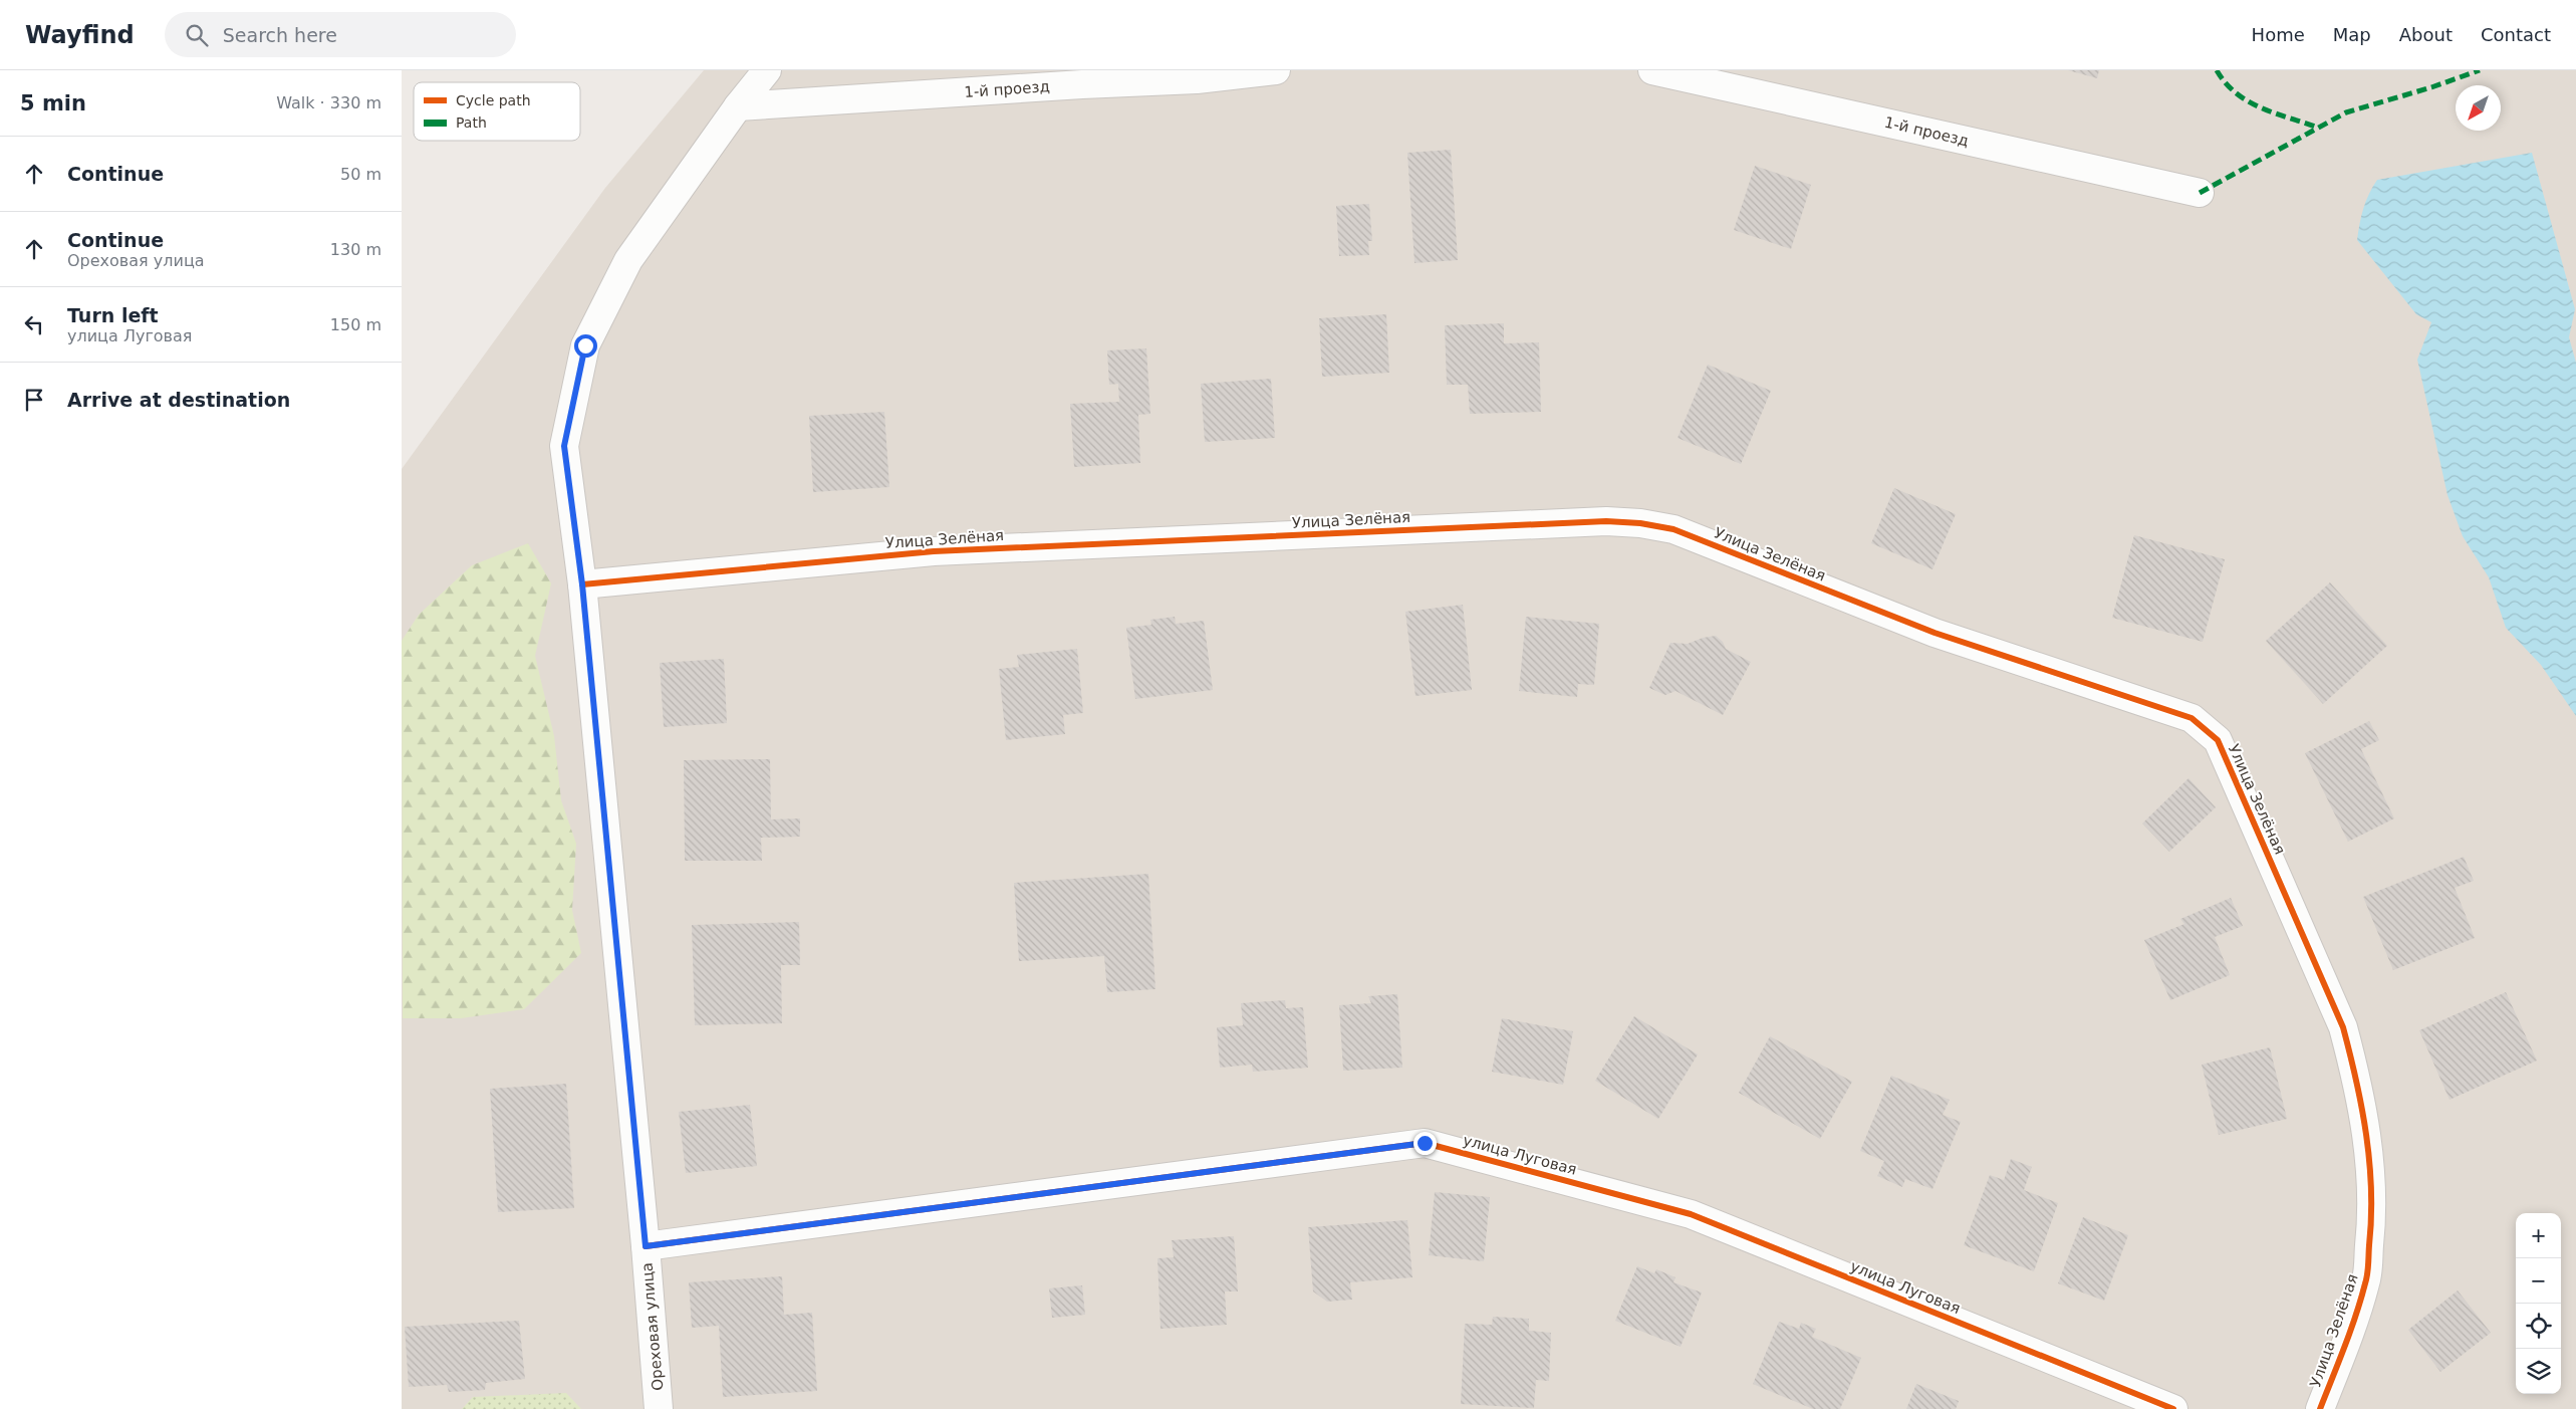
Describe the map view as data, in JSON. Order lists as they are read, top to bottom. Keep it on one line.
{"streets":{"street":["1-й проезд","Улица Зелёная","улица Луговая","Ореховая улица"]},"crossings":[["1-й проезд","Ореховая улица"],["Улица Зелёная","Ореховая улица"],["улица Луговая","Ореховая улица"]],"legend":["Cycle path","Path"],"north":"bottom left","page":{"header":"Wayfind","search":"Search here","nav":["Home","Map","About","Contact"],"heading":["5 min","Walk · 330 m"],"list":[["Continue","50 m"],["Continue","Ореховая улица","130 m"],["Turn left","улица Луговая","150 m"],"Arrive at destination"],"map_buttons":["+","−"]}}
